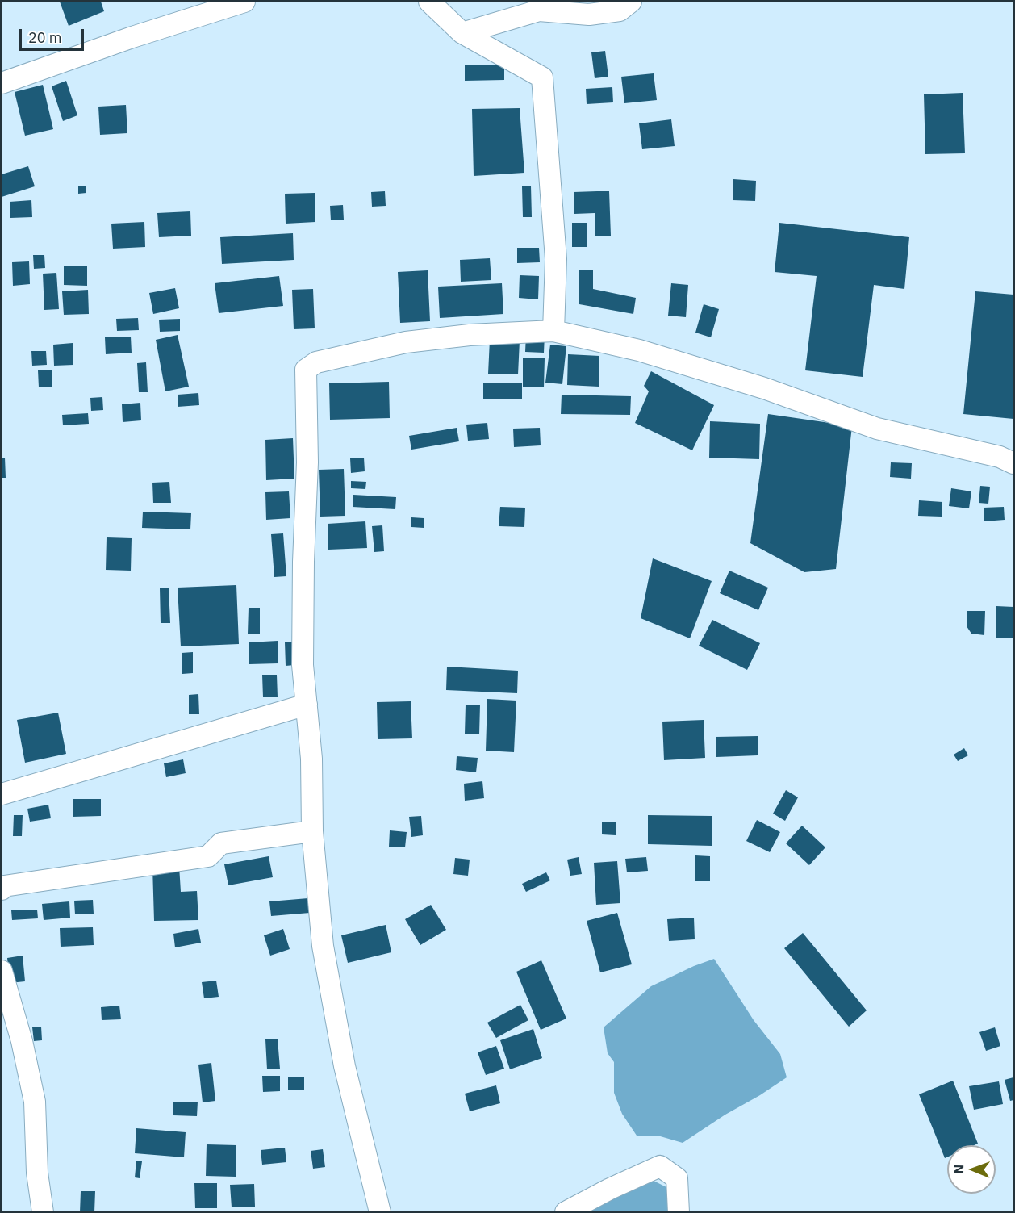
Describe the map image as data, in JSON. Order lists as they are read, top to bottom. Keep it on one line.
{"scale_bar":"20 m","north":"left"}
